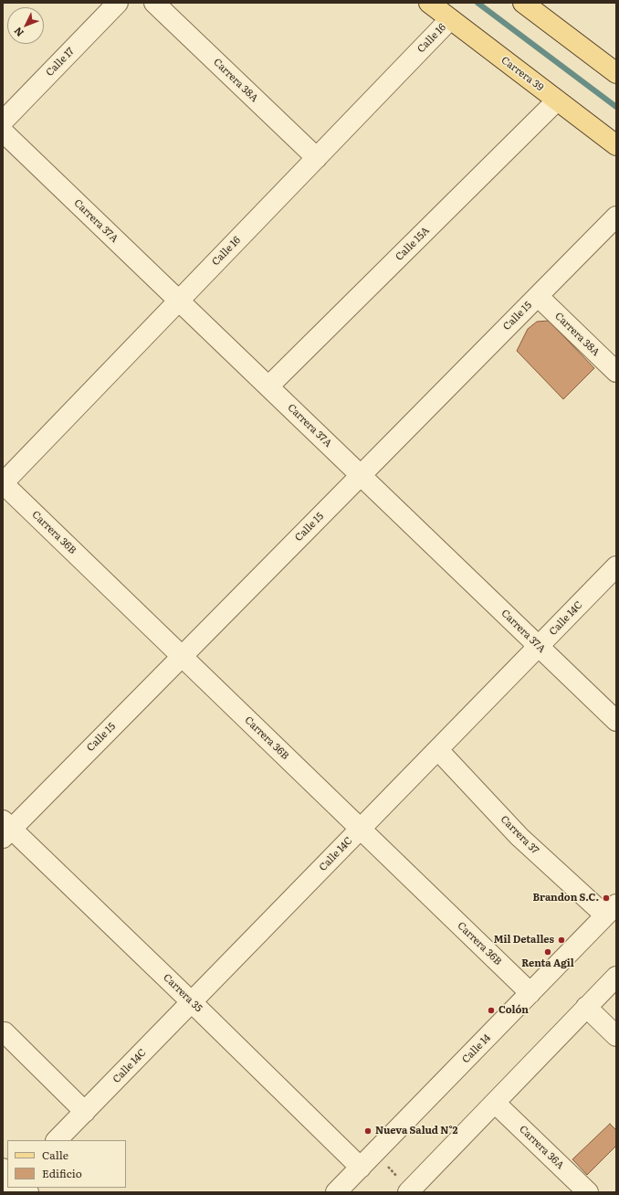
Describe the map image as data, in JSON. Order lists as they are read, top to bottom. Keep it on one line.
{"streets":{"main road":["Carrera 39"],"street":["Calle 16","Calle 17","Carrera 38A","Carrera 37A","Calle 15A","Calle 15","Carrera 36B","Calle 14C","Carrera 37","Carrera 35","Calle 14","Carrera 36A"]},"crossings":[["Calle 16","Carrera 39"],["Calle 16","Carrera 38A"],["Calle 16","Carrera 37A"],["Calle 16","Carrera 36B"],["Carrera 39","Calle 15A"],["Carrera 38A","Calle 15"],["Carrera 37A","Calle 15A"],["Carrera 37A","Calle 15"],["Carrera 37A","Calle 14C"],["Calle 15","Carrera 36B"],["Calle 15","Carrera 35"],["Carrera 36B","Calle 14C"],["Carrera 36B","Calle 14"],["Calle 14C","Carrera 37"],["Calle 14C","Carrera 35"],["Carrera 37","Calle 14"],["Carrera 35","Calle 14"]],"places":["Brandon S.C.","Mil Detalles","Renta Agil","Colón","Nueva Salud N°2"],"legend":["Calle","Edificio"],"north":"bottom left"}
